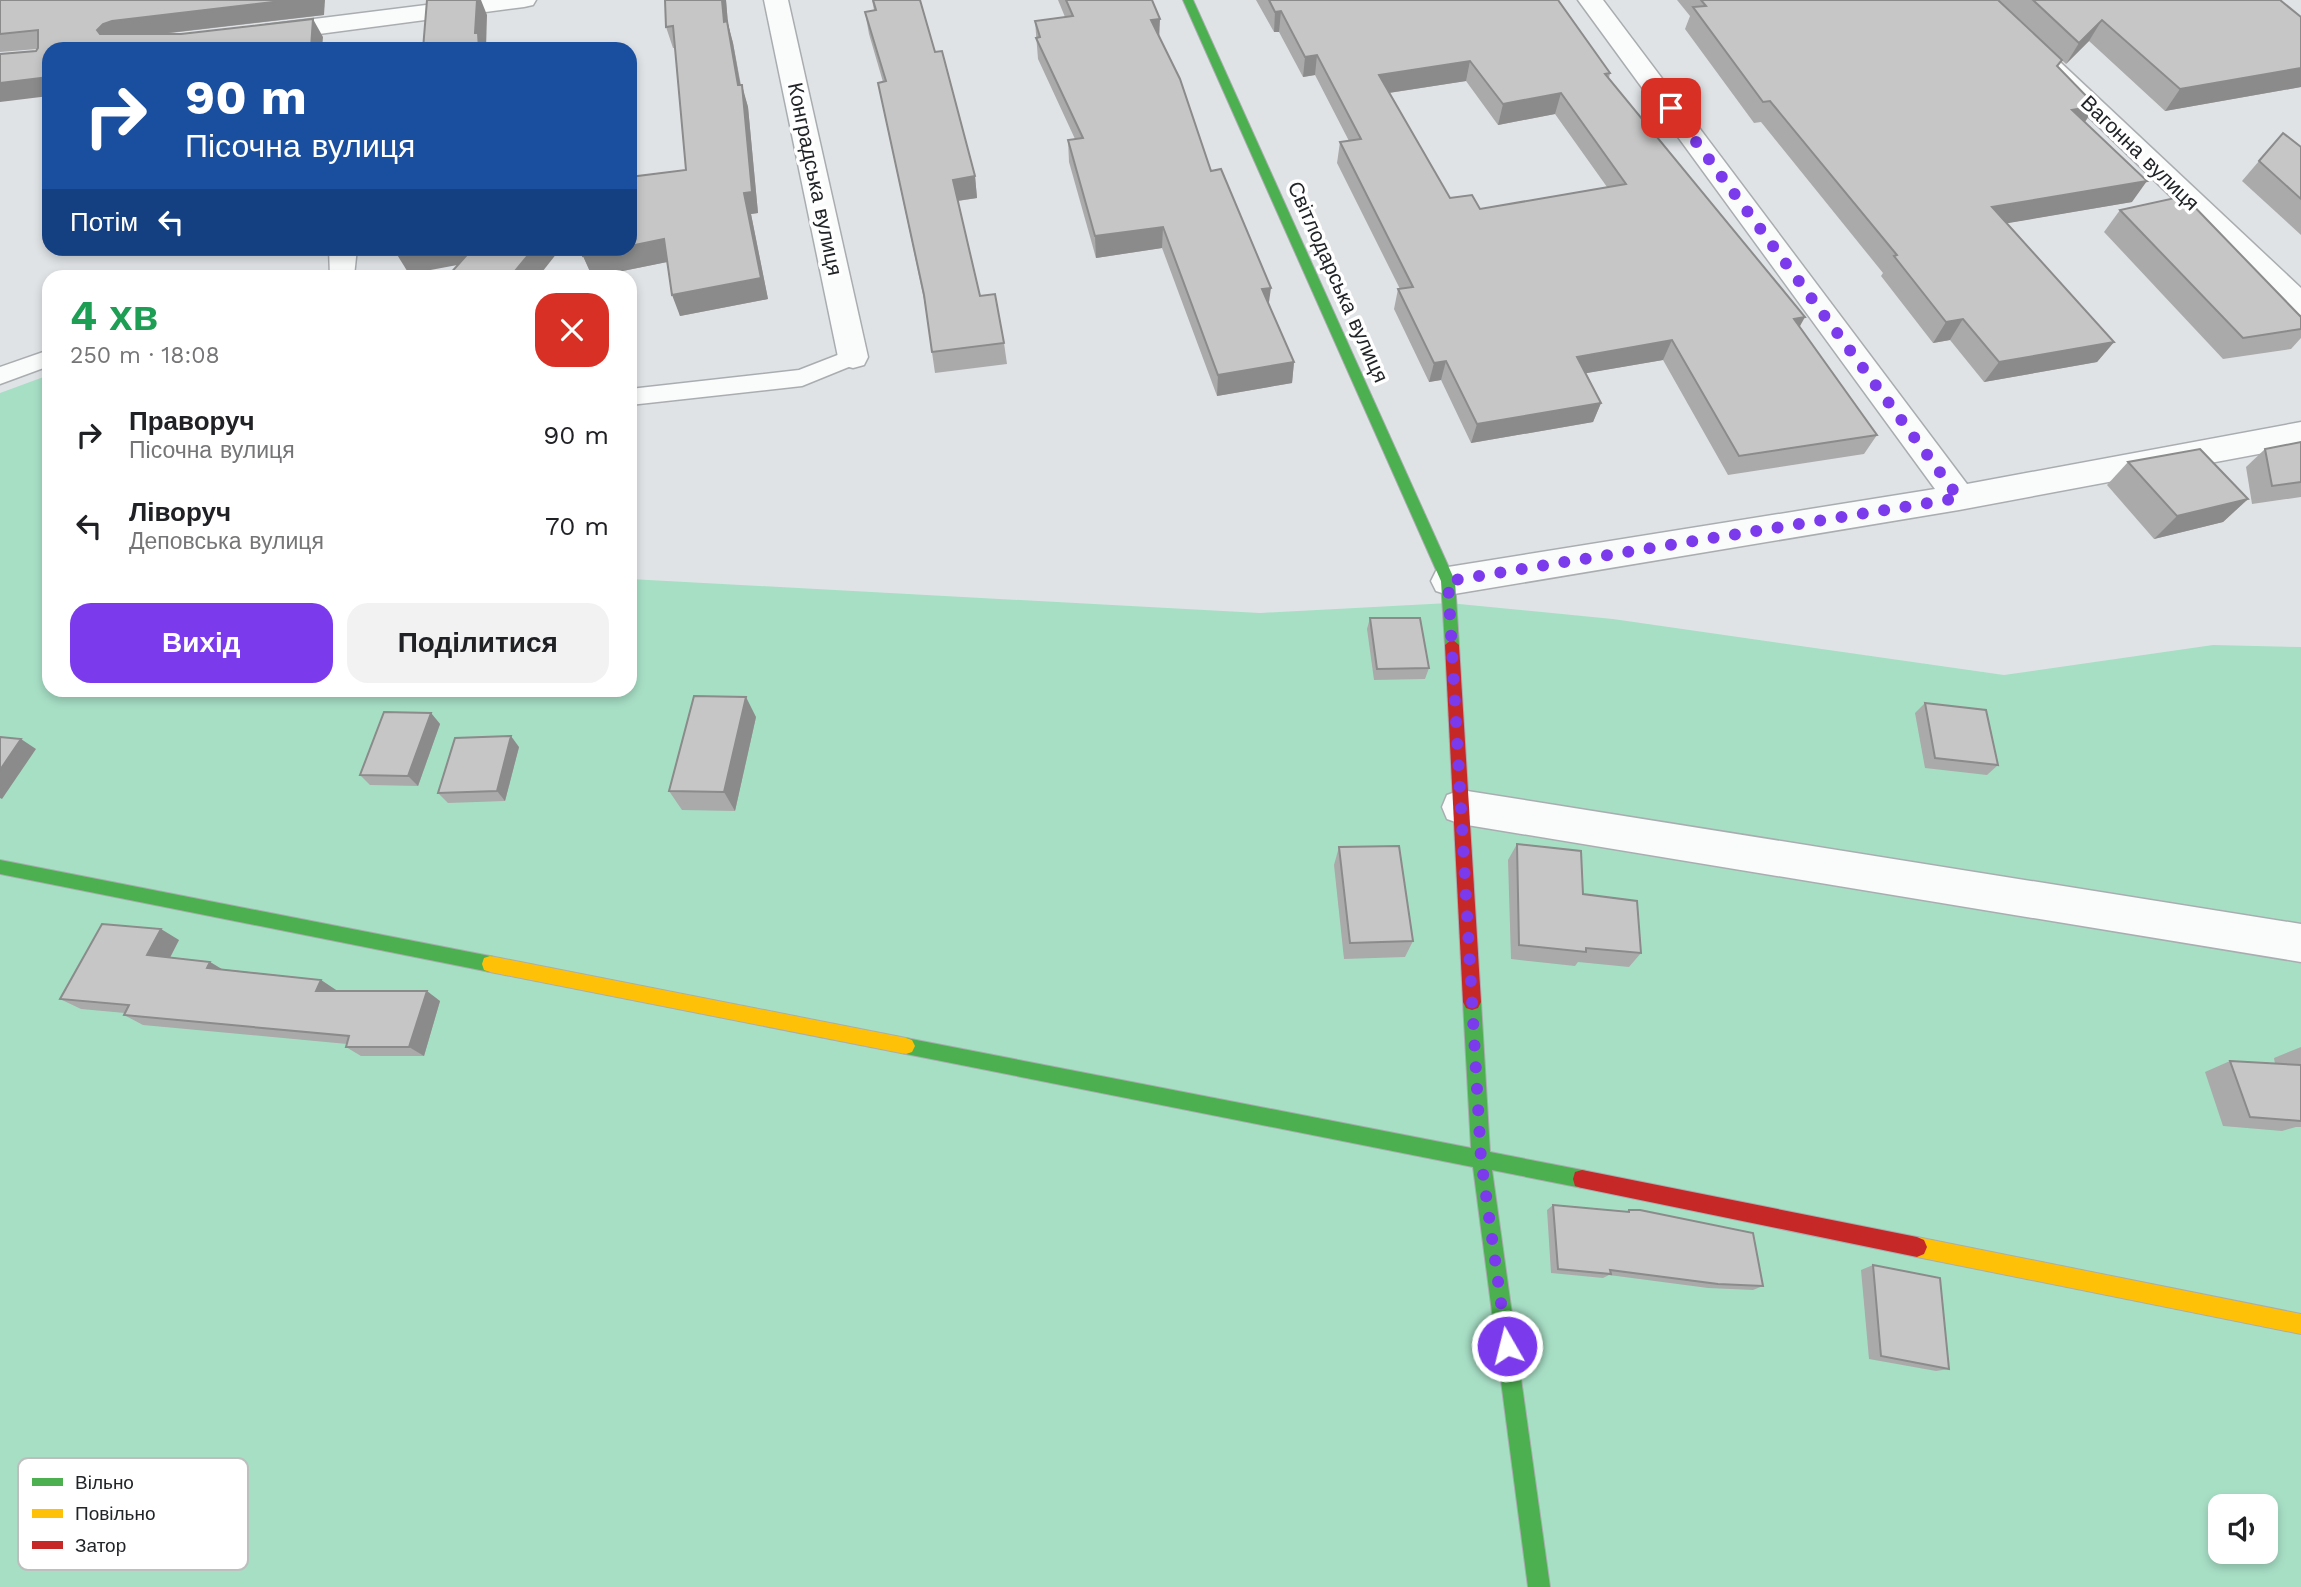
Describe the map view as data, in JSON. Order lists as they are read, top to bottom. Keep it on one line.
{"streets":{"street":["Вагонна вулиця","Конградська вулиця","Світлодарська вулиця"]},"legend":["Вільно","Повільно","Затор"],"page":{"turn":["90 m","Пісочна вулиця"],"then":"Потім","heading":["4 хв","250 m · 18:08"],"list":[{"name":"Праворуч","note":"Пісочна вулиця","value":"90 m"},{"name":"Ліворуч","note":"Деповська вулиця","value":"70 m"}],"buttons":["Вихід","Поділитися"]}}
